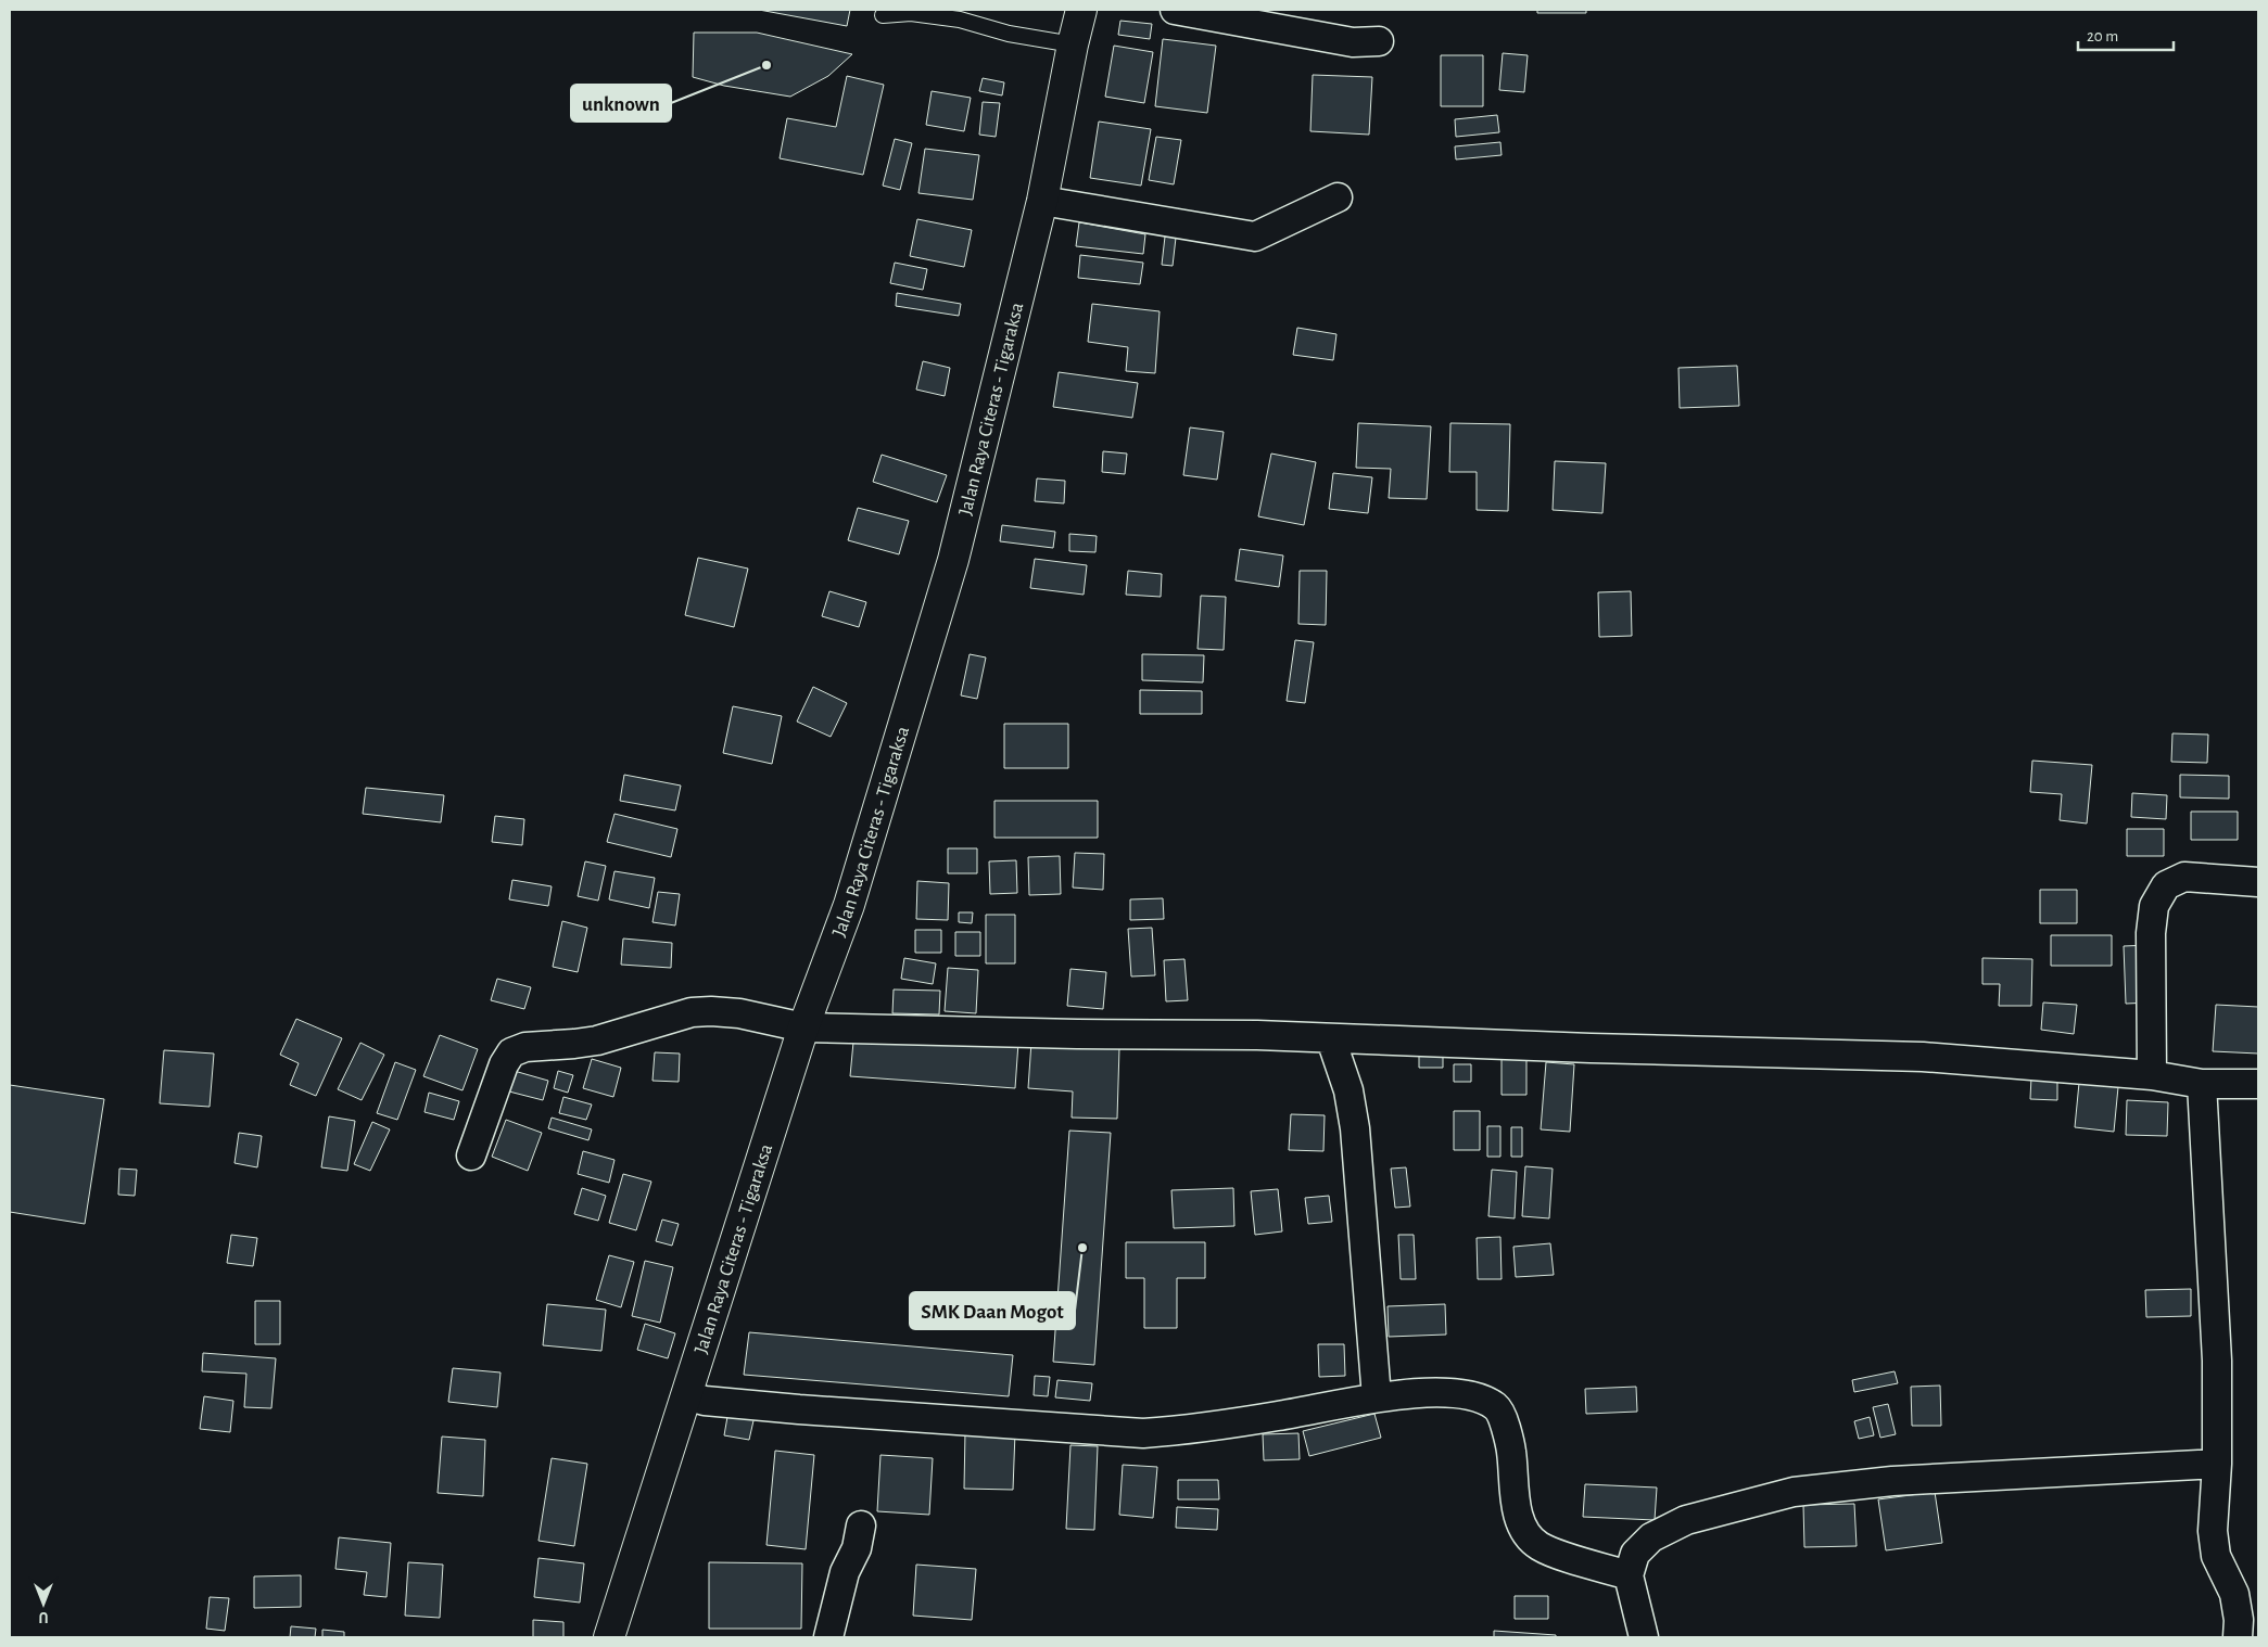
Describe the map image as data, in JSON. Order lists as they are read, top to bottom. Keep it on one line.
{"streets":{"main road":["Jalan Raya Citeras - Tigaraksa"]},"places":["unknown","SMK Daan Mogot"],"scale_bar":"20 m","north":"bottom"}
